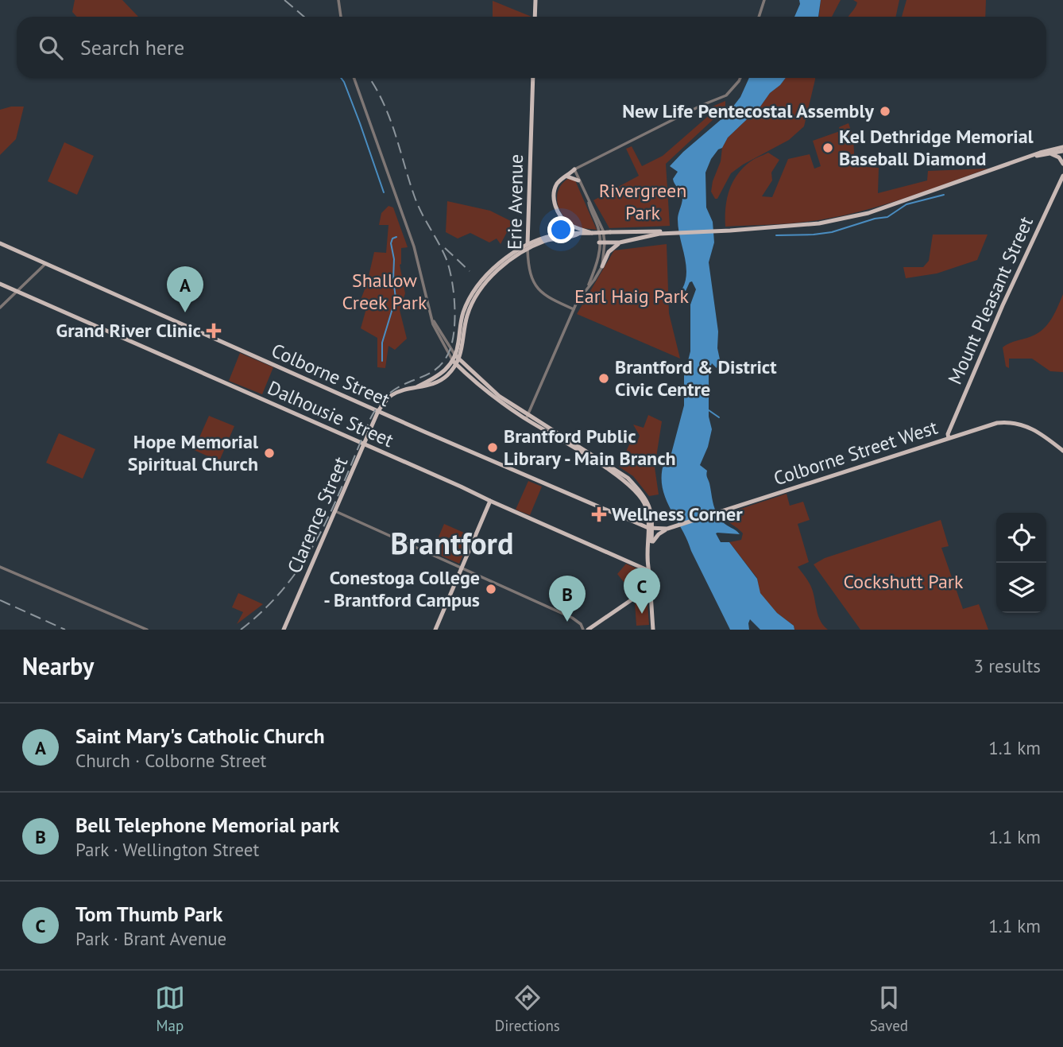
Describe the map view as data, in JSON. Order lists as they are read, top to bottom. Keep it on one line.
{"streets":{"main road":["Erie Avenue","Mount Pleasant Street","Colborne Street","Dalhousie Street","Colborne Street West","Clarence Street"]},"crossings":[["Mount Pleasant Street","Colborne Street West"],["Colborne Street","Colborne Street West"],["Colborne Street","Clarence Street"],["Dalhousie Street","Clarence Street"]],"districts":["Brantford"],"parks":["Rivergreen Park","Shallow Creek Park","Earl Haig Park","Cockshutt Park"],"places":{"other":["New Life Pentecostal Assembly","Kel Dethridge Memorial Baseball Diamond","Brantford & District Civic Centre","Brantford Public Library - Main Branch","Hope Memorial Spiritual Church","Conestoga College - Brantford Campus"],"health":["Grand River Clinic","Wellness Corner"]},"page":{"search":"Search here","pins":["A","C","B"],"heading":["Nearby","3 results"],"list":[{"mark":"A","name":"Saint Mary's Catholic Church","note":"Church · Colborne Street","value":"1.1 km"},{"mark":"B","name":"Bell Telephone Memorial park","note":"Park · Wellington Street","value":"1.1 km"},{"mark":"C","name":"Tom Thumb Park","note":"Park · Brant Avenue","value":"1.1 km"}],"nav":["Map","Directions","Saved"]}}
